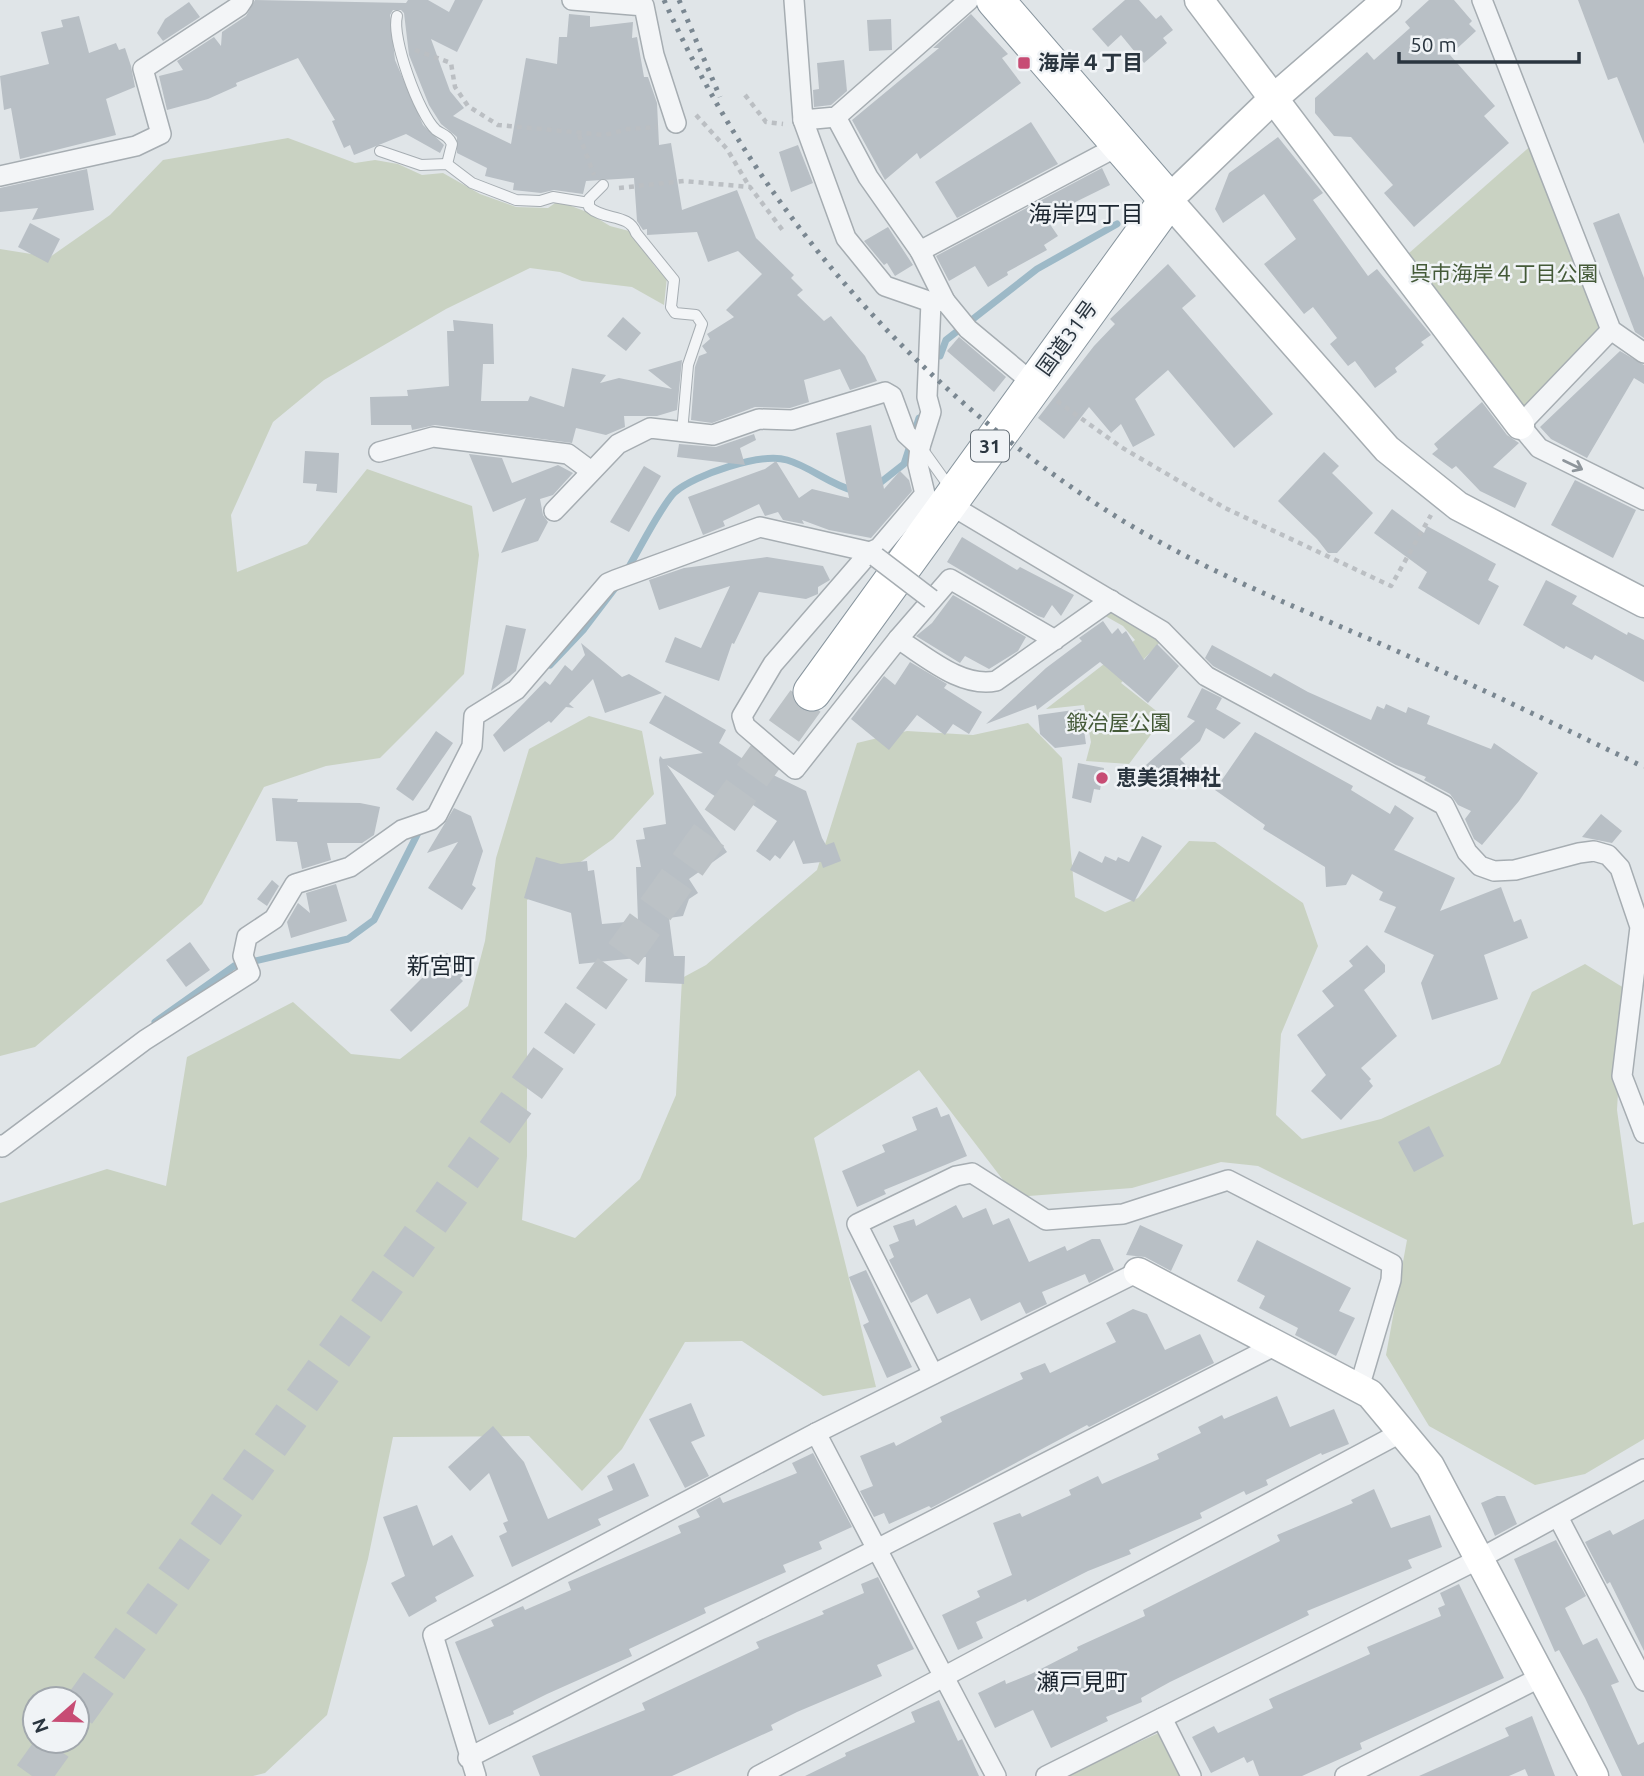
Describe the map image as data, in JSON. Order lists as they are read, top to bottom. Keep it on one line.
{"streets":{"highway":["国道31号","31"]},"districts":["海岸四丁目","新宮町","瀬戸見町"],"parks":["呉市海岸４丁目公園","鍛冶屋公園"],"places":{"transit":["海岸４丁目"],"other":["恵美須神社"]},"scale_bar":"50 m","north":"left"}
